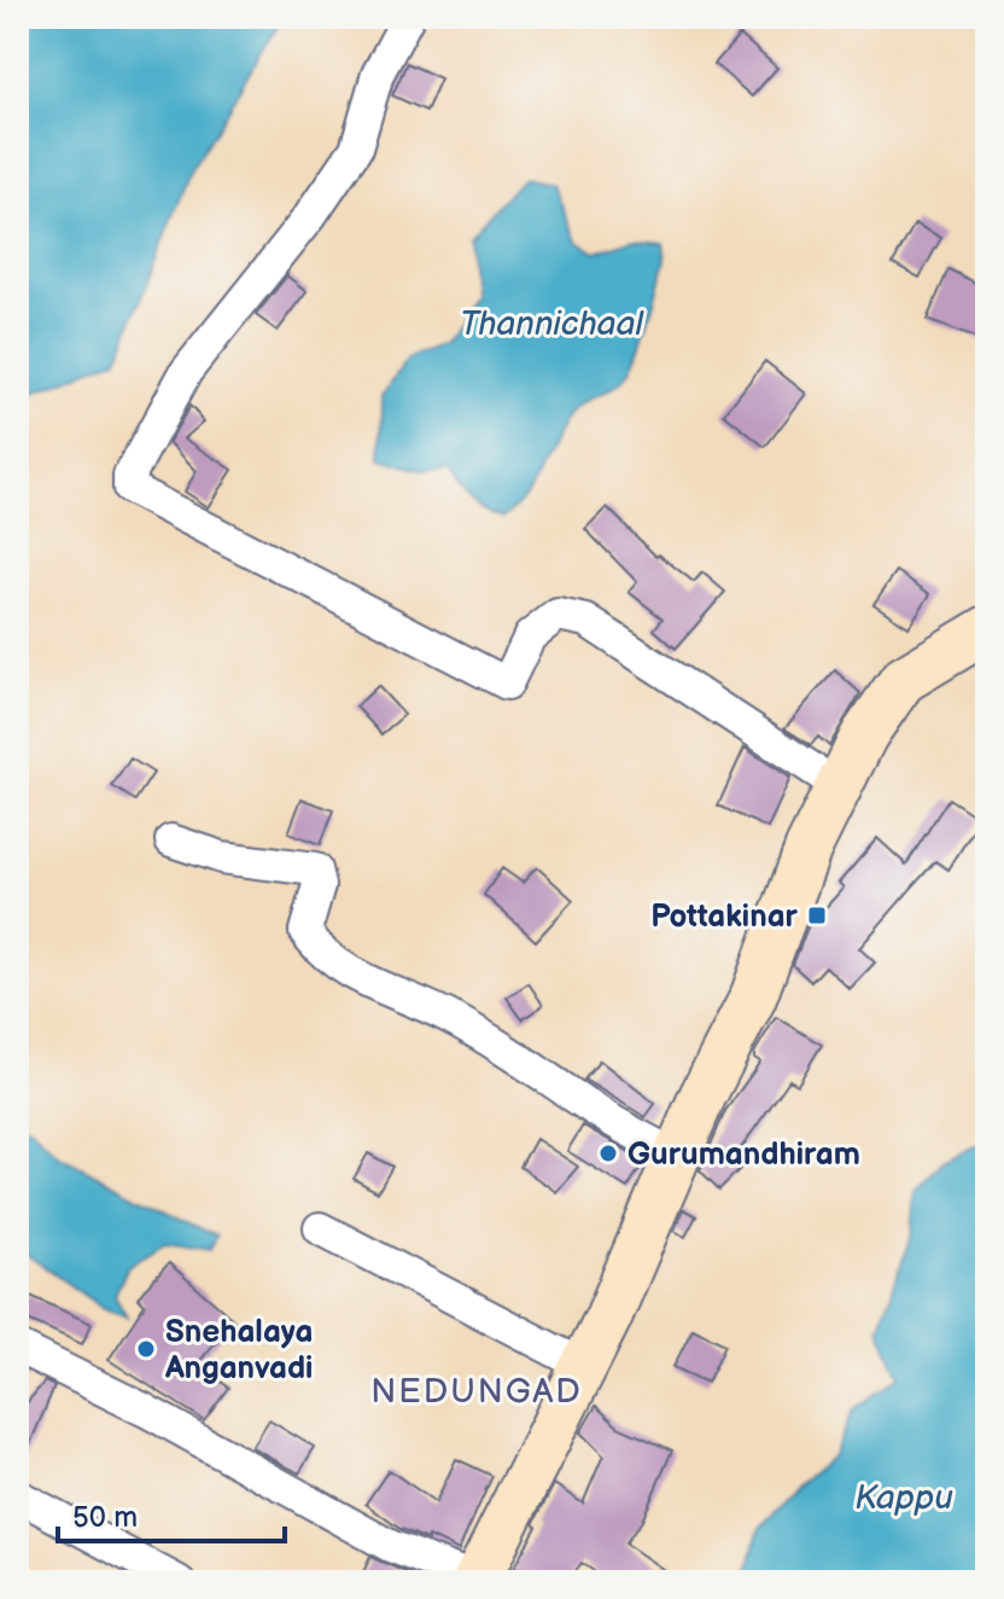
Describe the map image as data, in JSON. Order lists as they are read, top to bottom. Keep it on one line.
{"districts":["NEDUNGAD"],"water":["Thannichaal","Kappu"],"places":{"transit":["Pottakinar"],"other":["Gurumandhiram","Snehalaya Anganvadi"]},"scale_bar":"50 m"}
